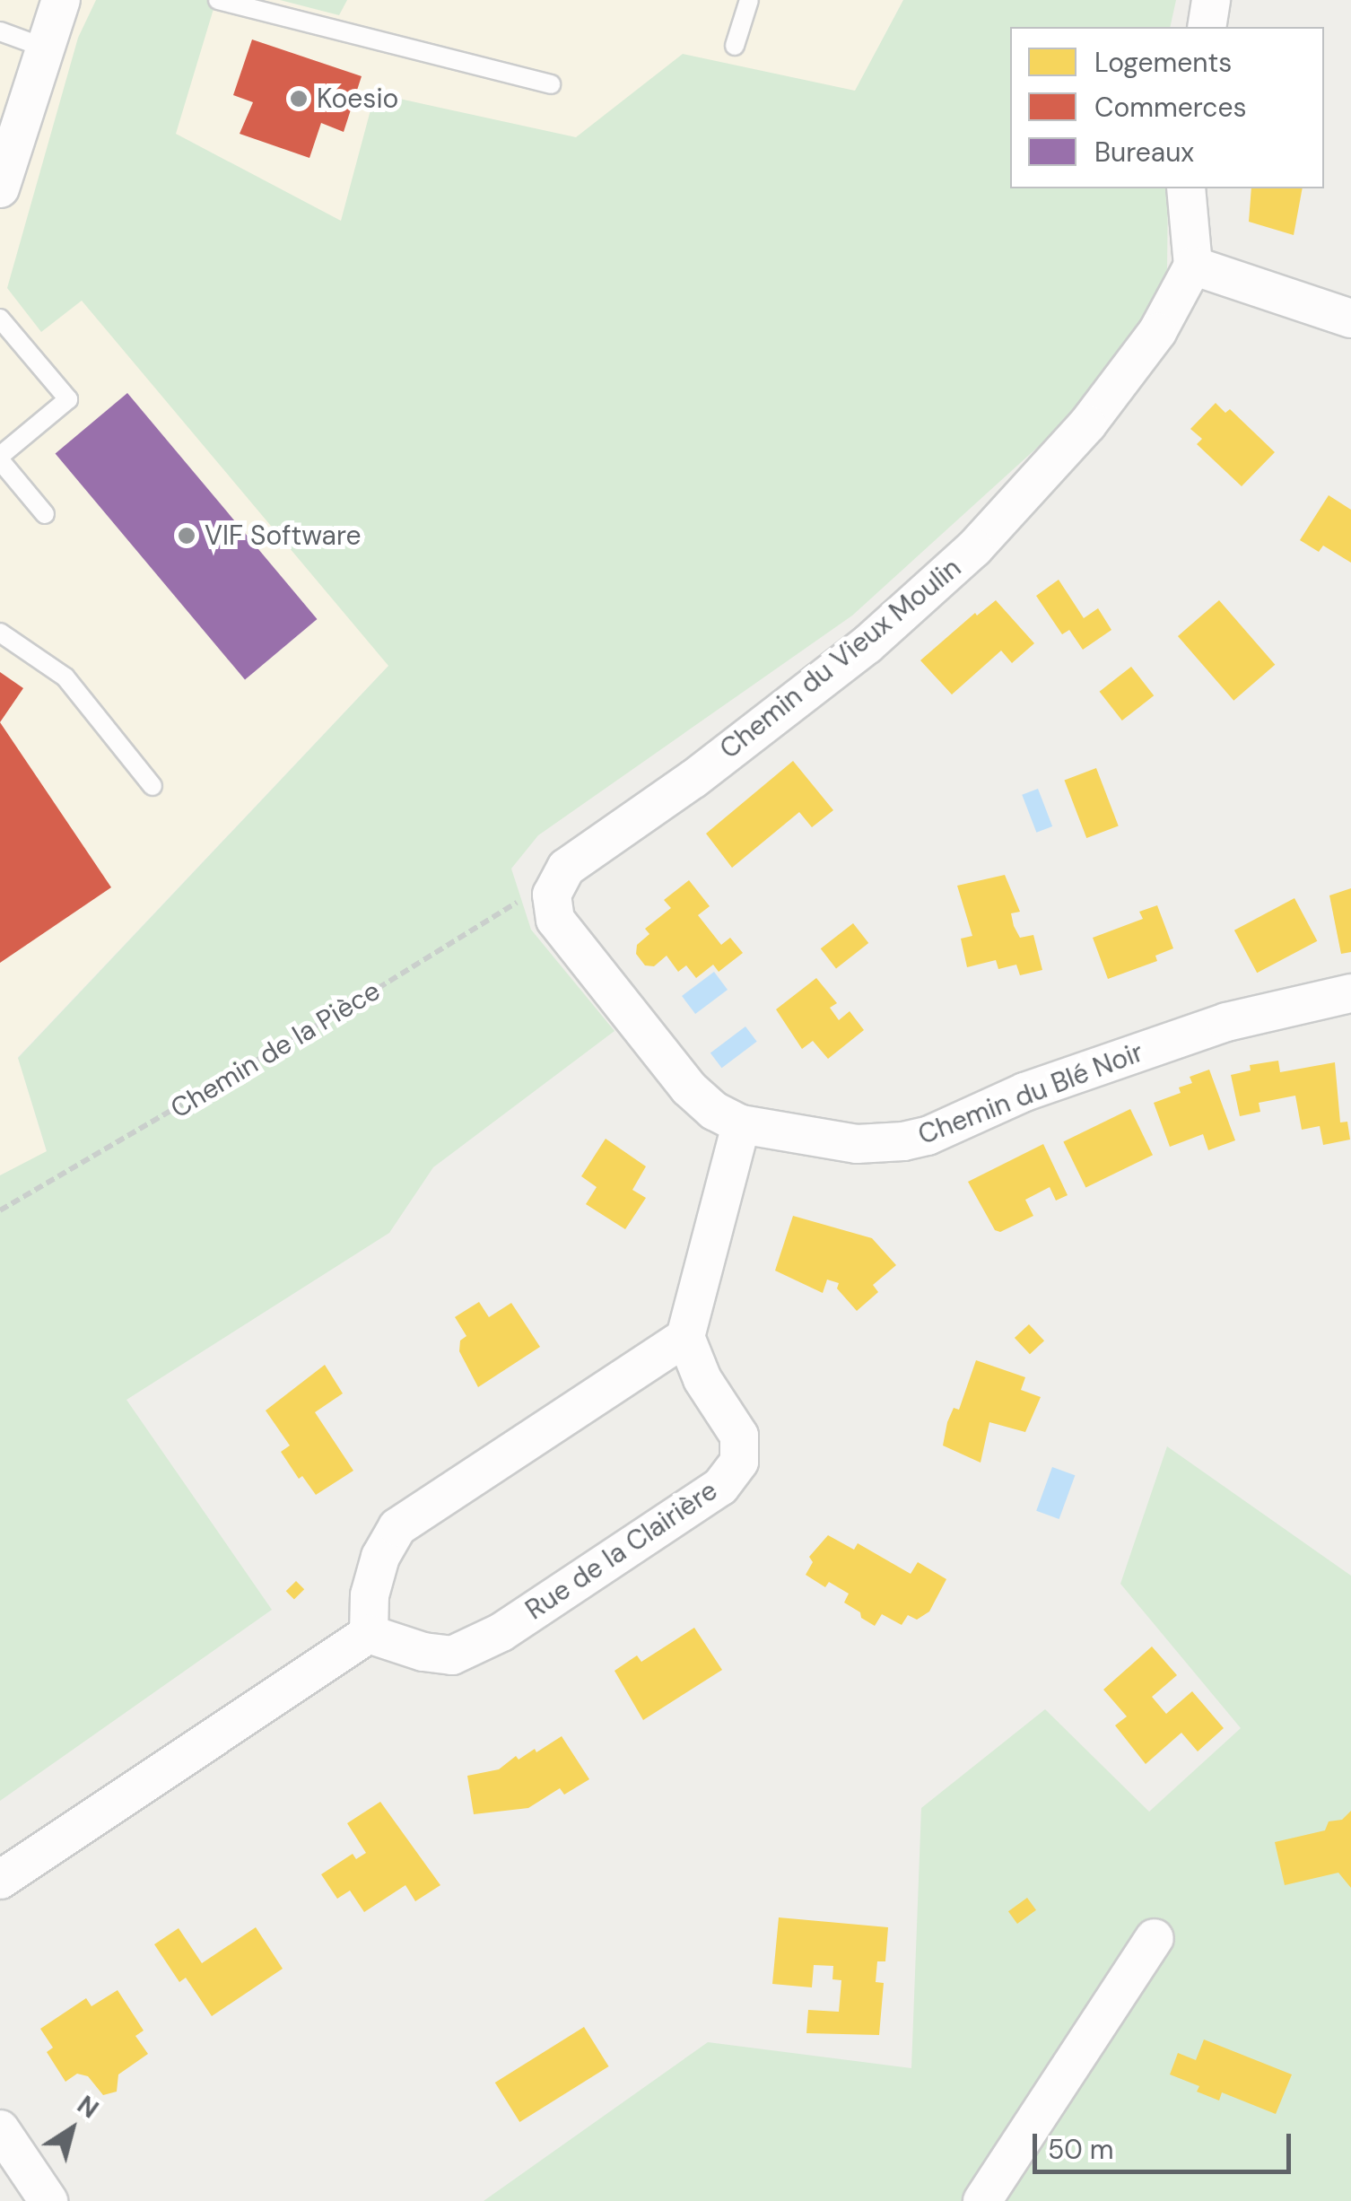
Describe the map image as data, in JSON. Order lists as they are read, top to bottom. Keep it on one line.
{"streets":{"street":["Chemin du Vieux Moulin","Chemin du Blé Noir","Rue de la Clairière"],"path":["Chemin de la Pièce"]},"crossings":[["Chemin du Vieux Moulin","Chemin de la Pièce"],["Chemin du Vieux Moulin","Chemin du Blé Noir"],["Chemin de la Pièce","Chemin du Blé Noir"]],"places":["Koesio","VIF Software"],"legend":["Logements","Commerces","Bureaux"],"scale_bar":"50 m","north":"top right"}
